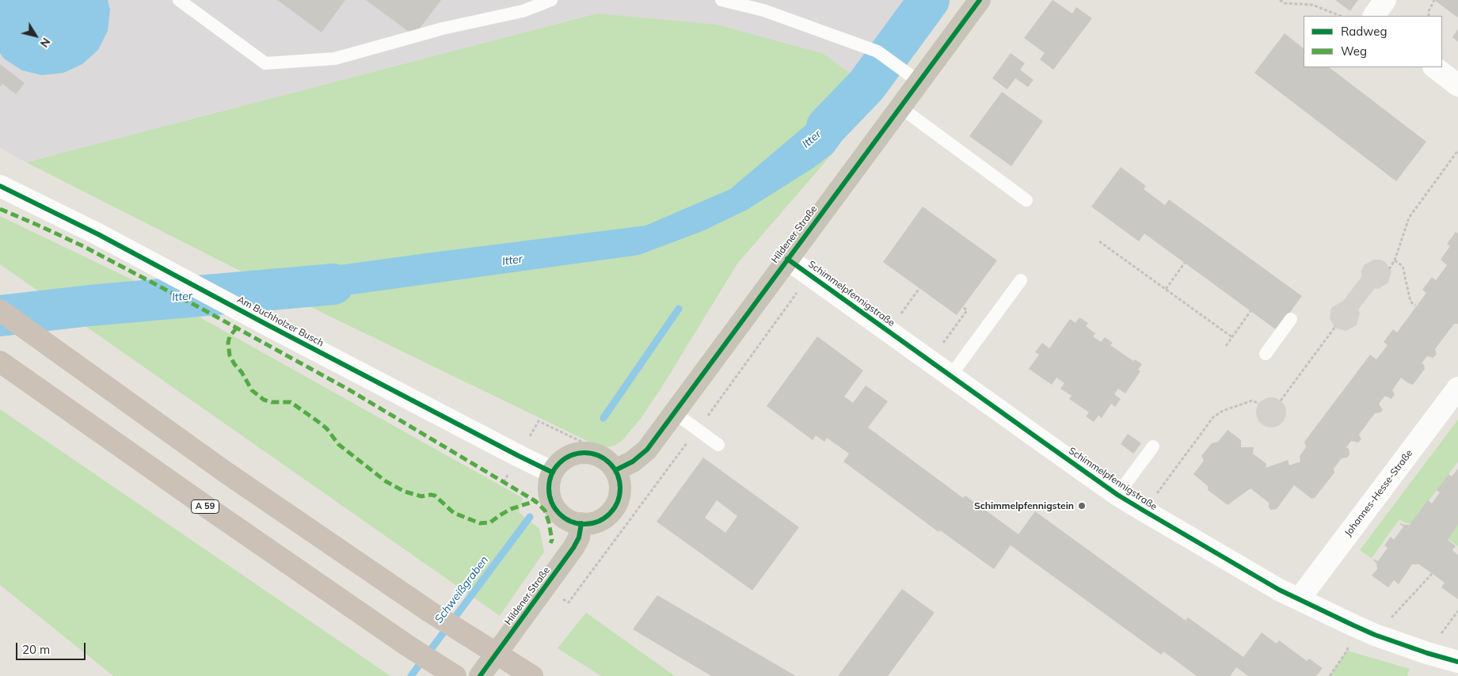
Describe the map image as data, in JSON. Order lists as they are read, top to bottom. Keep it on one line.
{"streets":{"highway":["A 59"],"main road":["Hildener Straße"],"street":["Schimmelpfennigstraße","Am Buchholzer Busch","Johannes-Hesse-Straße"]},"crossings":[["Hildener Straße","Schimmelpfennigstraße"],["Hildener Straße","Am Buchholzer Busch"],["Schimmelpfennigstraße","Johannes-Hesse-Straße"]],"water":["Itter","Schweißgraben"],"places":["Schimmelpfennigstein"],"legend":["Radweg","Weg"],"scale_bar":"20 m","north":"bottom right"}
